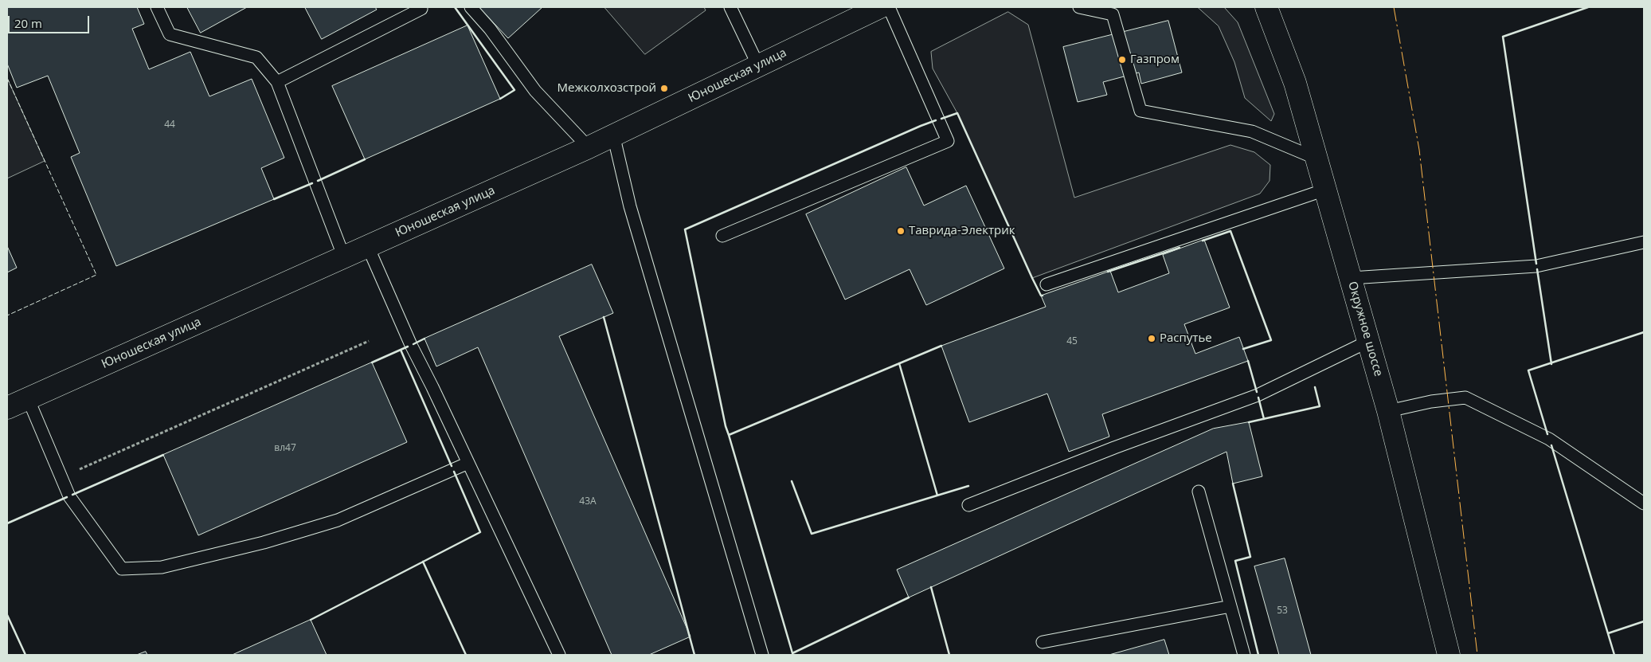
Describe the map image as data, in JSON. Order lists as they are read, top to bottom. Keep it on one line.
{"streets":{"street":["Юношеская улица","Окружное шоссе"]},"places":["Газпром","Межколхозстрой","Таврида-Электрик","Распутье"],"house_numbers":["44","45","вл47","43А","53"],"scale_bar":"20 m"}
